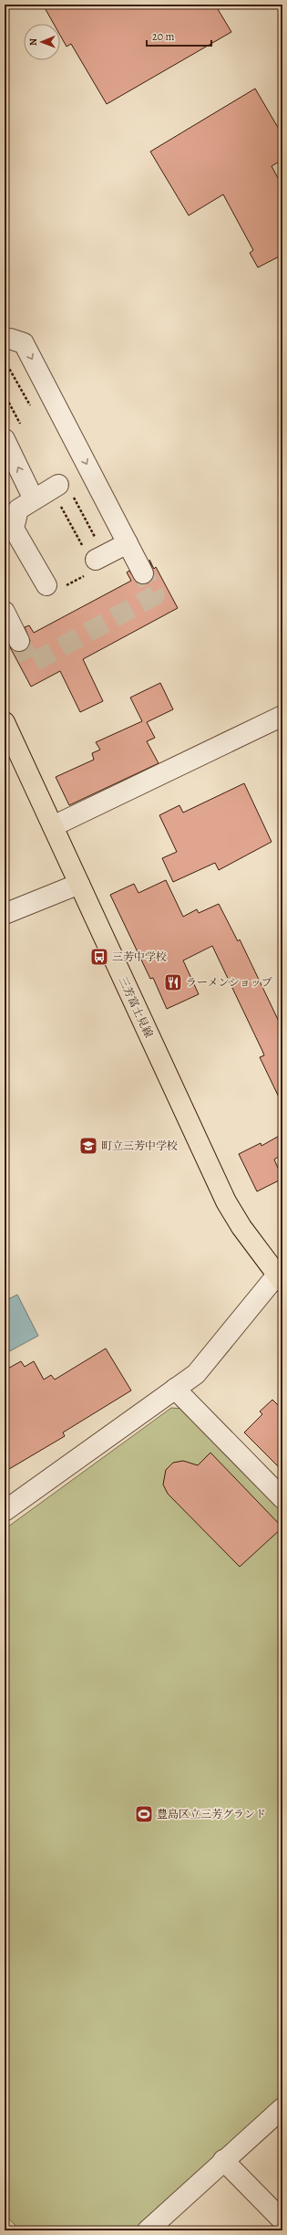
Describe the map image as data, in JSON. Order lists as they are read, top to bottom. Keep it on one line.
{"streets":{"main road":["三芳富士見線"]},"places":{"bus stop":["三芳中学校"],"restaurant":["ラーメンショップ"],"school or university":["町立三芳中学校"],"sports":["豊島区立三芳グランド"]},"scale_bar":"20 m","north":"left"}
